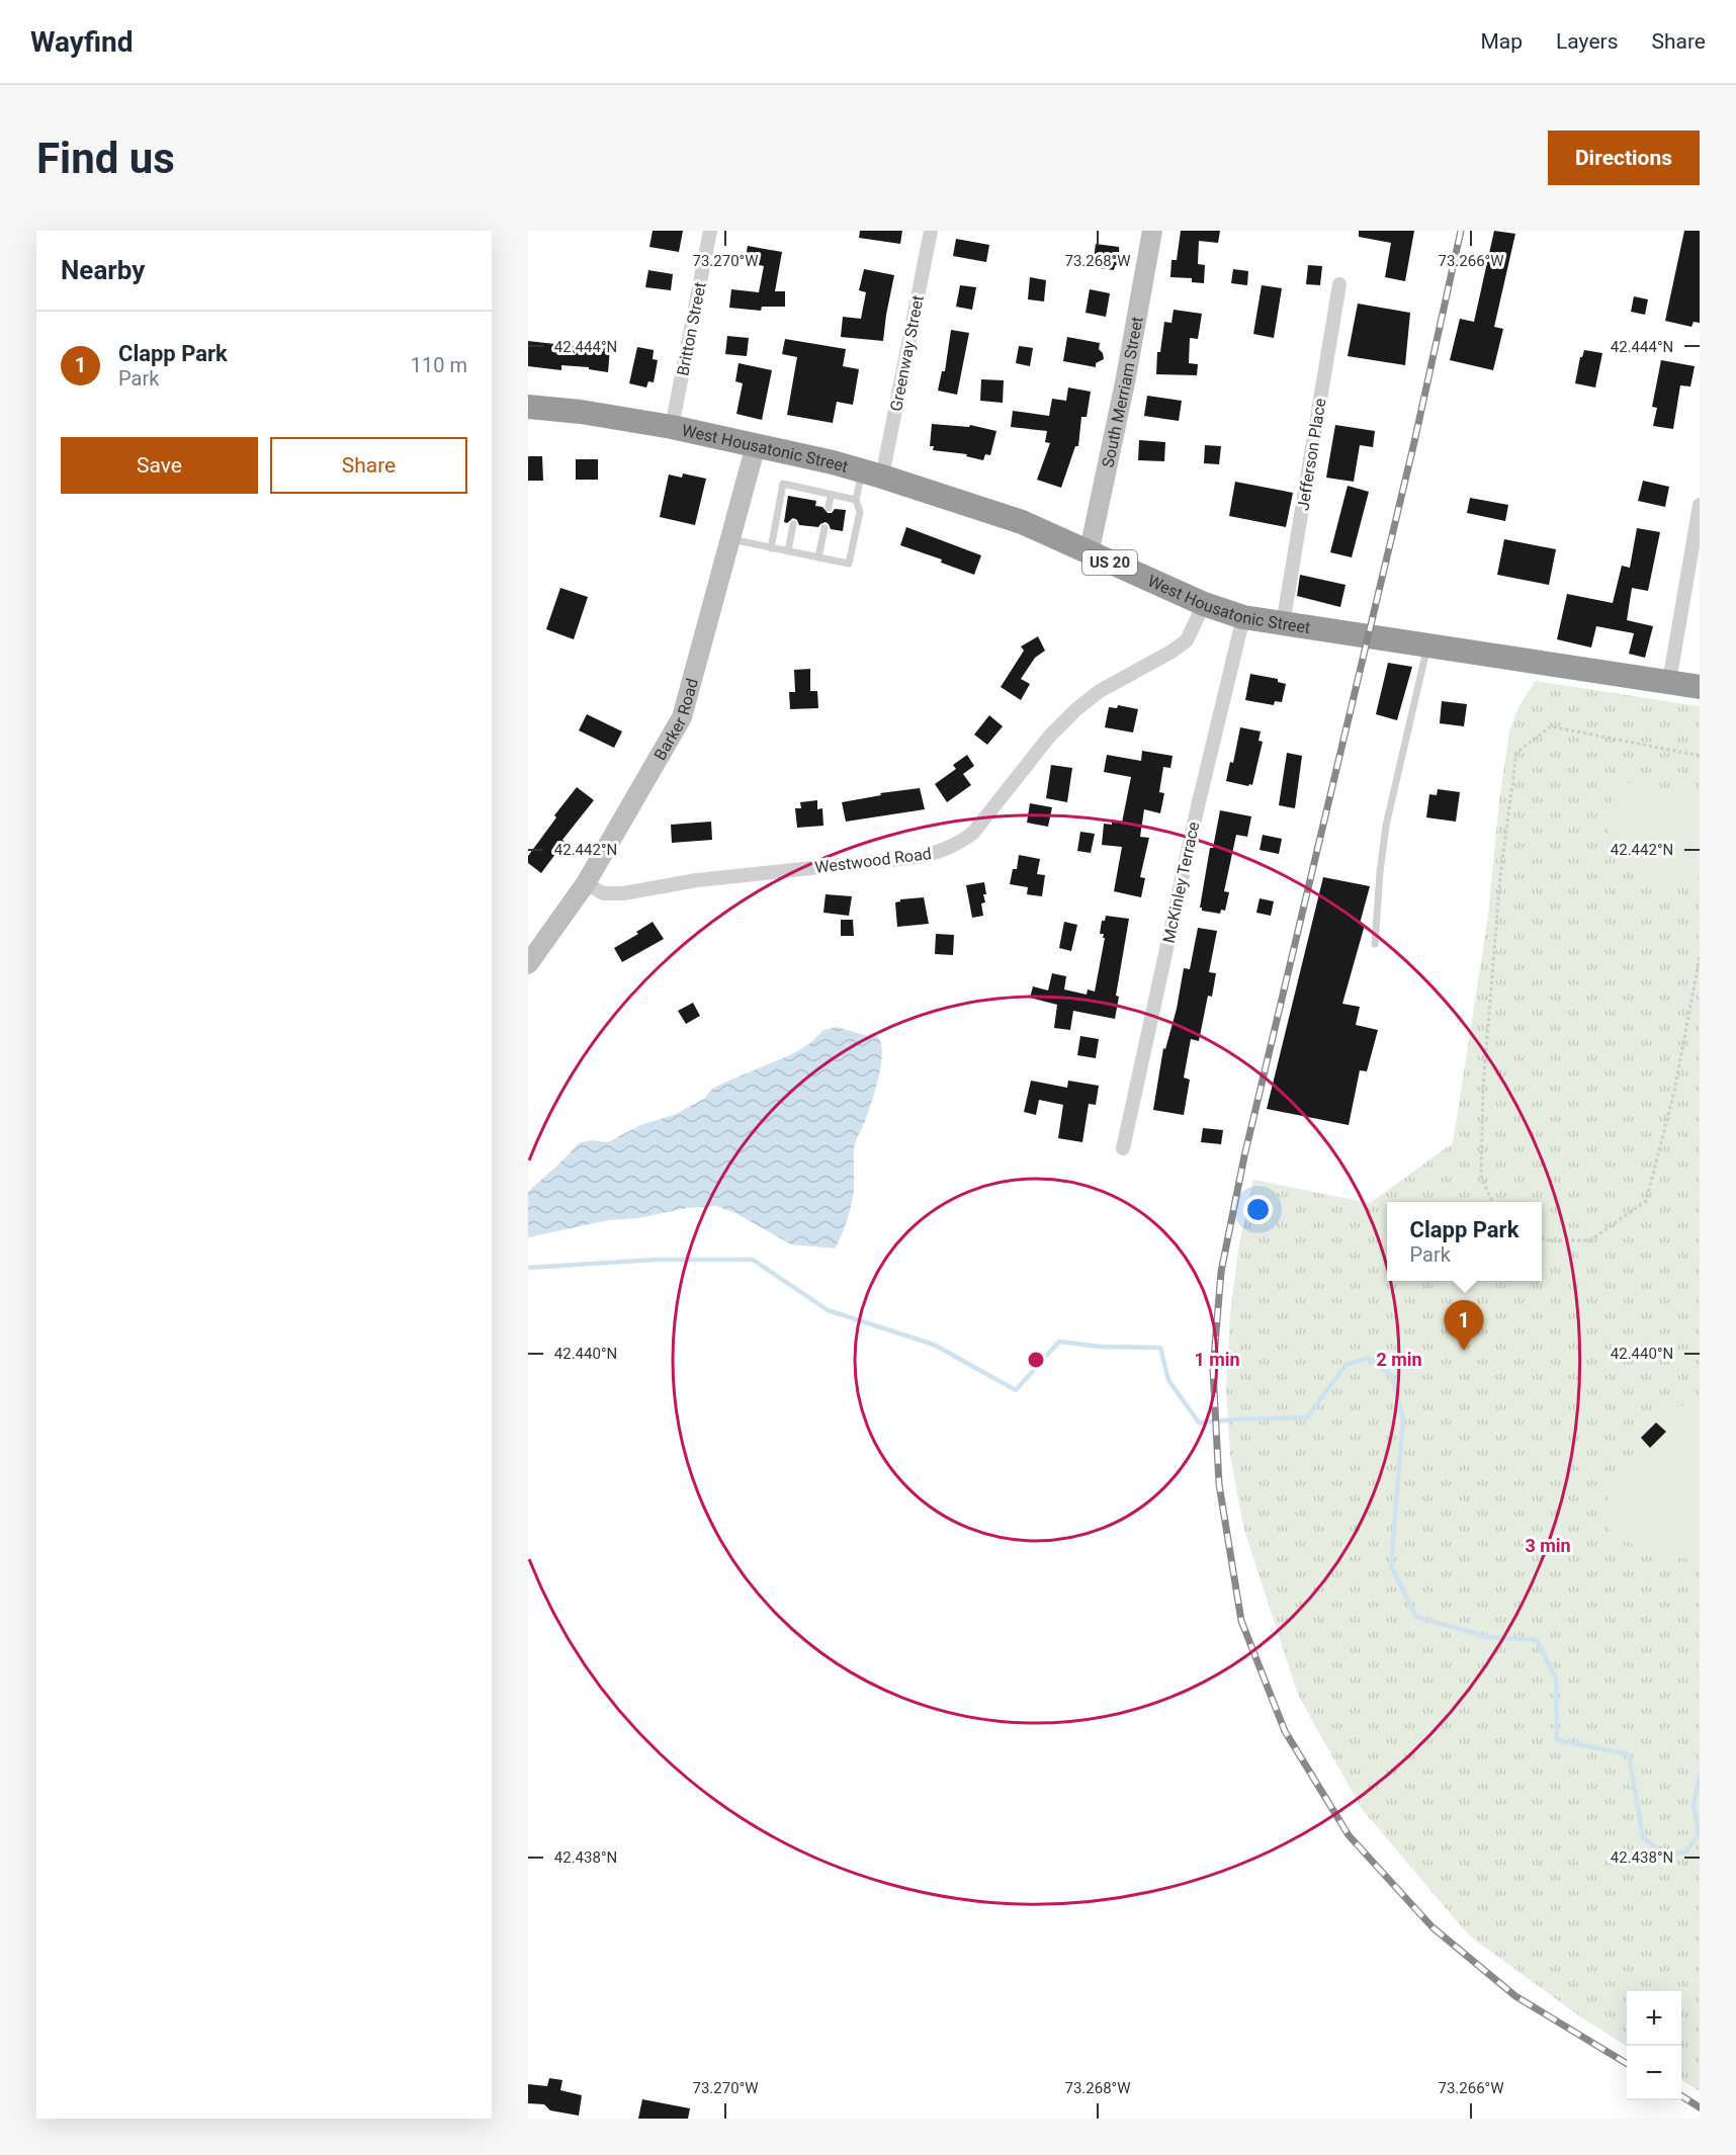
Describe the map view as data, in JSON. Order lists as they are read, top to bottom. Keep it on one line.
{"streets":{"highway":["West Housatonic Street","US 20"],"street":["Britton Street","Greenway Street","South Merriam Street","Jefferson Place","Barker Road","Westwood Road","McKinley Terrace"]},"crossings":[["Britton Street","West Housatonic Street"],["Greenway Street","West Housatonic Street"],["South Merriam Street","West Housatonic Street"],["West Housatonic Street","Jefferson Place"],["West Housatonic Street","Barker Road"],["West Housatonic Street","Westwood Road"],["West Housatonic Street","McKinley Terrace"],["Barker Road","Westwood Road"]],"page":{"header":"Wayfind","nav":["Map","Layers","Share"],"buttons":["Directions",["Save","Share"]],"title":"Find us","heading":"Nearby","list":[{"mark":"1","name":"Clapp Park","note":"Park","value":"110 m"}],"popup":["Clapp Park","Park"],"pins":"1","map_buttons":["+","−"]},"coordinates":["73.270°W","73.268°W","73.266°W","42.444°N","42.442°N","42.440°N","42.438°N"],"rings":["1 min","2 min","3 min"]}
